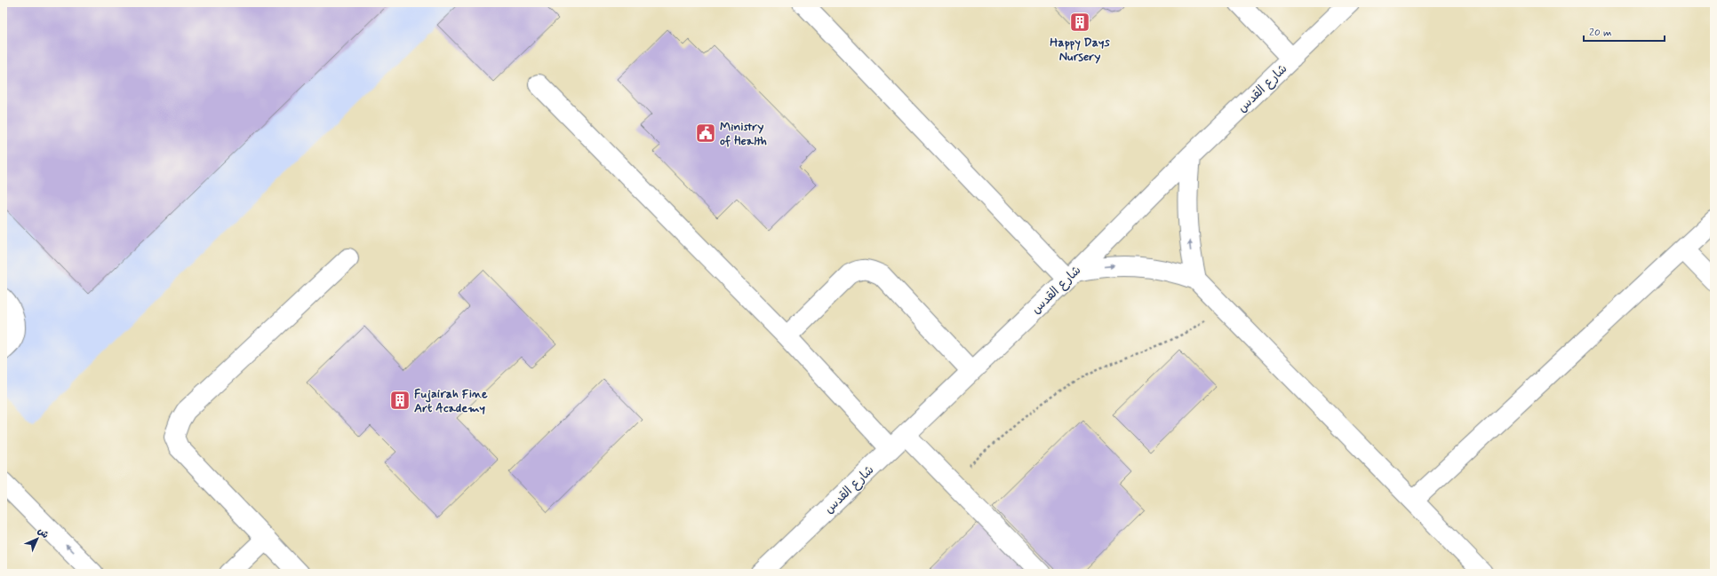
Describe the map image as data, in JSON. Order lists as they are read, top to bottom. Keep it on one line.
{"streets":{"street":["شارع القدس"]},"places":{"building":["Happy Days Nursery","Fujairah Fine Art Academy"],"public building":["Ministry of Health"]},"scale_bar":"20 m","north":"top right"}
